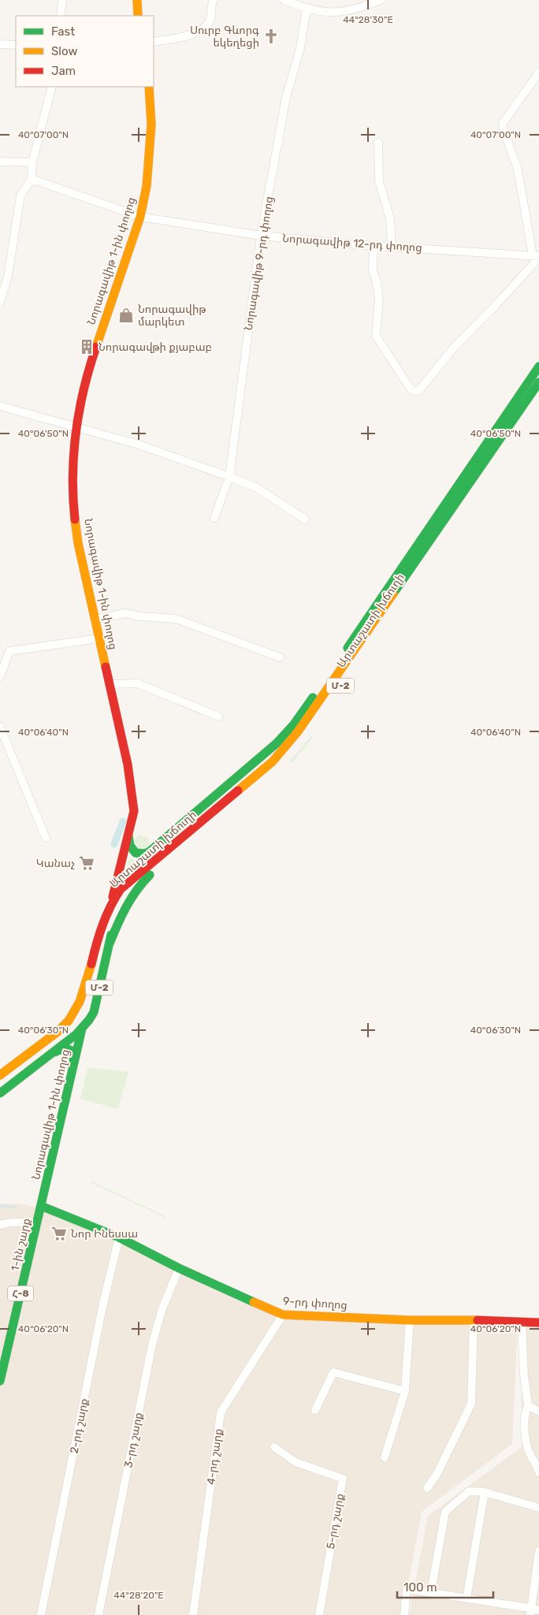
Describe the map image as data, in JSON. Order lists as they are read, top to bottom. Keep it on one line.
{"streets":{"main road":["Նորագավիթ 1-ին փողոց","Արտաշատի խճուղի","Մ-2","1-ին շարք","Հ-8","9-րդ փողոց"],"street":["Նորագավիթ 12-րդ փողոց","Նորագավիթ 9-րդ փողոց","2-րդ շարք","3-րդ շարք","4-րդ շարք","5-րդ շարք"]},"crossings":[["Նորագավիթ 12-րդ փողոց","Նորագավիթ 1-ին փողոց"],["Նորագավիթ 12-րդ փողոց","Նորագավիթ 9-րդ փողոց"],["Նորագավիթ 1-ին փողոց","Արտաշատի խճուղի"],["Նորագավիթ 1-ին փողոց","Մ-2"],["Նորագավիթ 1-ին փողոց","1-ին շարք"],["Նորագավիթ 1-ին փողոց","9-րդ փողոց"],["Արտաշատի խճուղի","Մ-2"],["1-ին շարք","9-րդ փողոց"],["9-րդ փողոց","2-րդ շարք"],["9-րդ փողոց","3-րդ շարք"],["9-րդ փողոց","4-րդ շարք"]],"places":{"church":["Սուրբ Գևորգ եկեղեցի"],"shop":["Նորագավիթ մարկետ"],"building":["Նորագավթի քյաբաբ"],"supermarket":["Կանաչ","Նոր Ինեսսա"]},"legend":["Fast","Slow","Jam"],"scale_bar":"100 m","coordinates":["44°28'30\"E","40°07'00\"N","40°06'50\"N","40°06'40\"N","40°06'30\"N","40°06'20\"N","44°28'20\"E"]}
